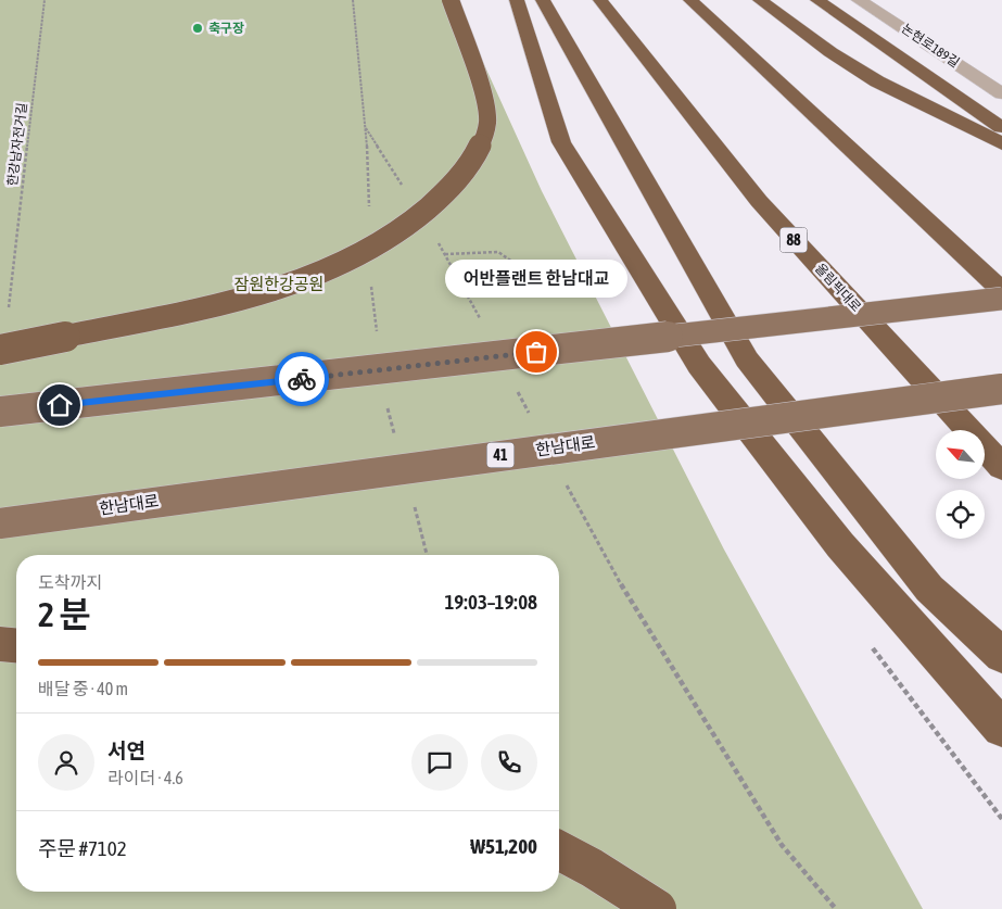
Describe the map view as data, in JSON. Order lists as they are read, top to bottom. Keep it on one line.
{"streets":{"highway":["88","올림픽대로"],"main road":["한남대로","41"],"street":["논현로189길"],"path":["한강남자전거길"]},"parks":["잠원한강공원"],"places":["축구장","어반플랜트 한남대교"],"north":"top left","page":{"bubble":"어반플랜트 한남대교","heading":["2 분","도착까지","19:03–19:08"],"panel":["서연","라이더 · 4.6","주문 #7102","₩51,200"],"bar":"배달 중 · 40 m"}}
